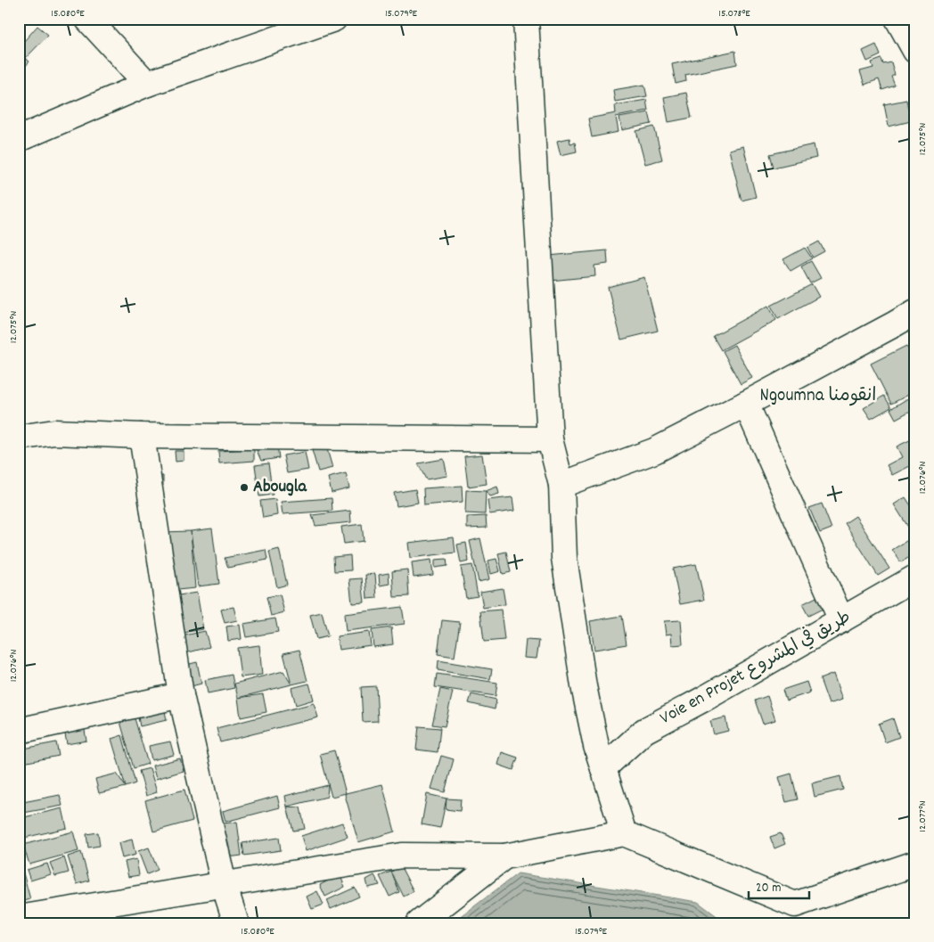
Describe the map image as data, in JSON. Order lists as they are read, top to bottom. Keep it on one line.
{"streets":{"street":["Voie en Projet طريق في المشروع"]},"districts":["Ngoumna انقومنا"],"places":["Abougla"],"scale_bar":"20 m","coordinates":["15.080°E","15.079°E","15.078°E","12.075°N","12.076°N","12.077°N"]}
